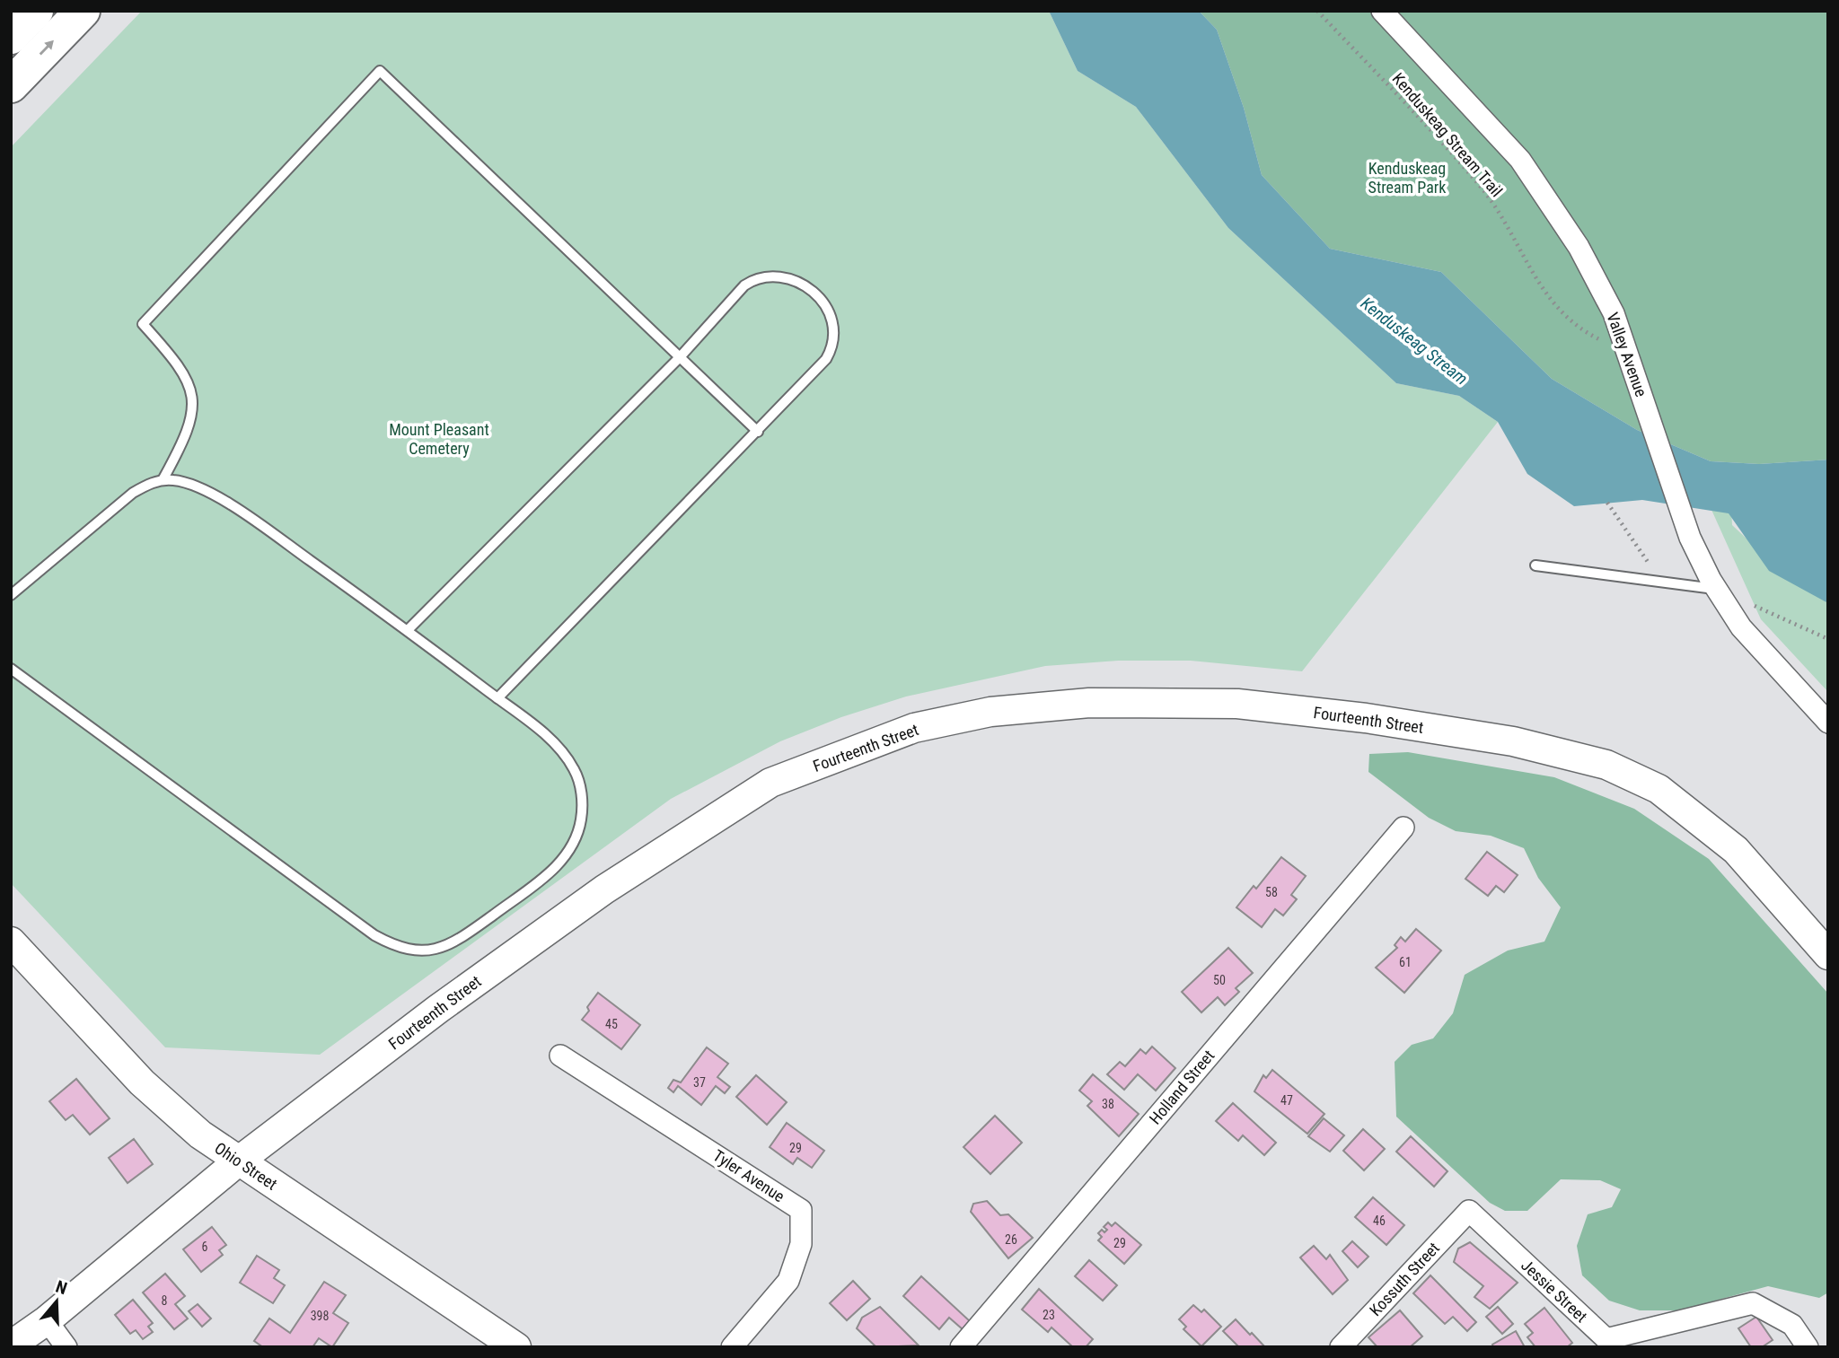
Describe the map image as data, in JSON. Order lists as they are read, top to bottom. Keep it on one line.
{"streets":{"street":["Valley Avenue","Fourteenth Street","Holland Street","Ohio Street","Tyler Avenue","Kossuth Street","Jessie Street"],"path":["Kenduskeag Stream Trail"]},"crossings":[["Kenduskeag Stream Trail","Valley Avenue"],["Fourteenth Street","Ohio Street"],["Kossuth Street","Jessie Street"]],"water":["Kenduskeag Stream"],"parks":["Kenduskeag Stream Park","Mount Pleasant Cemetery"],"house_numbers":["58","61","50","45","37","47","38","29","46","26","29","6","8","23","398"],"north":"top"}
